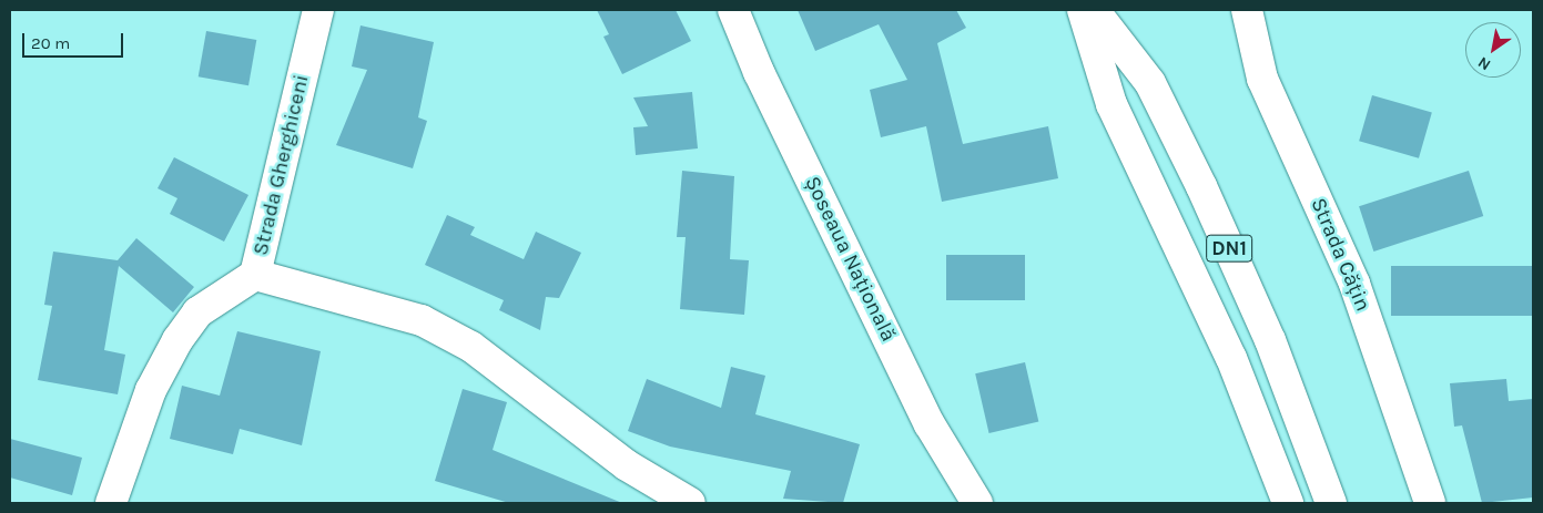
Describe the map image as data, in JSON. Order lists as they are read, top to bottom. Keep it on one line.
{"streets":{"main road":["Strada Gherghiceni","DN1","Strada Cățin","Șoseaua Națională"]},"scale_bar":"20 m","north":"bottom left"}
